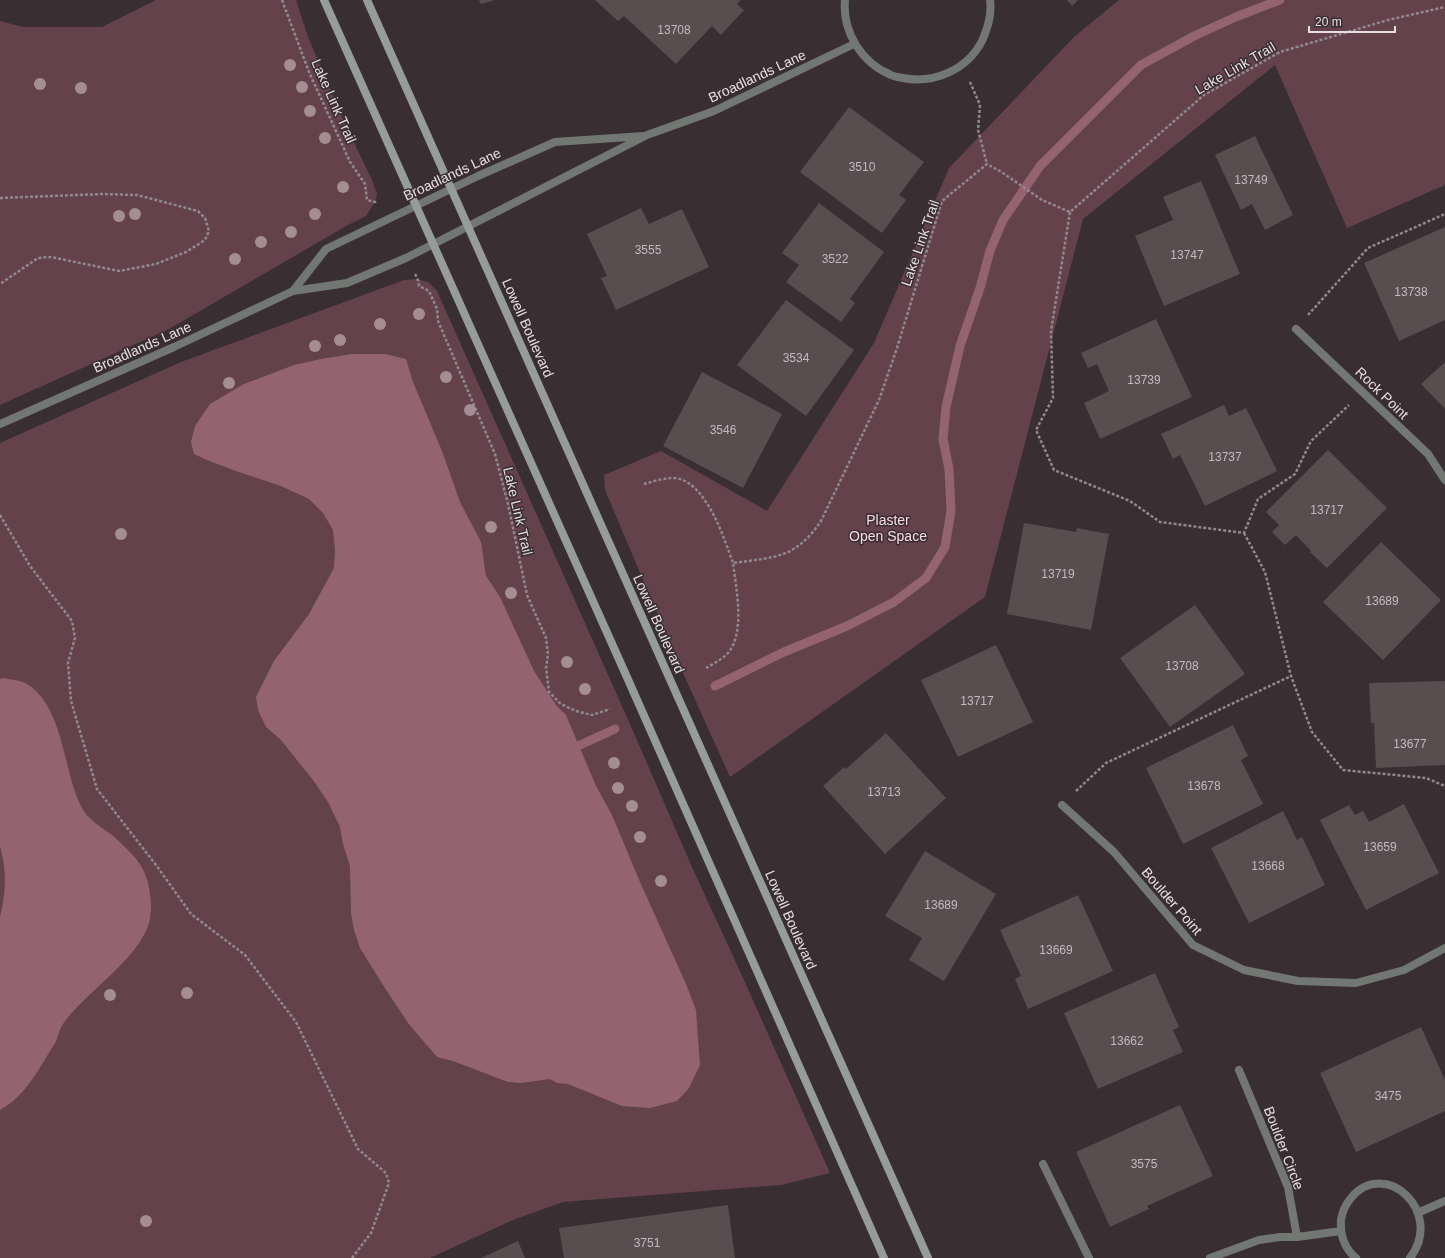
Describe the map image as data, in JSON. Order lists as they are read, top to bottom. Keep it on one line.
{"streets":{"main road":["Lowell Boulevard"],"street":["Broadlands Lane","Rock Point","Boulder Point","Boulder Circle"],"path":["Lake Link Trail"]},"crossings":[["Broadlands Lane","Lowell Boulevard"]],"parks":["Plaster Open Space"],"house_numbers":["13708","3510","13749","3555","13747","3522","13738","3534","13739","3546","13737","13717","13719","13689","13708","13717","13677","13678","13713","13659","13668","13689","13669","13662","3475","3575","3751"],"scale_bar":"20 m"}
